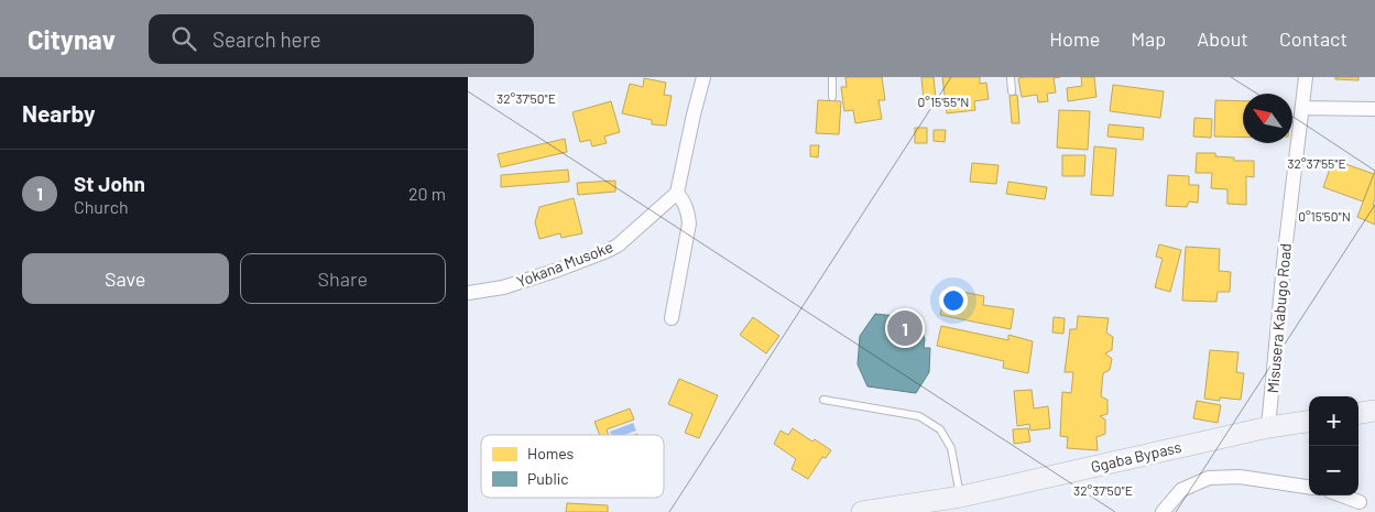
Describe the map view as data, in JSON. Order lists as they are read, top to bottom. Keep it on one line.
{"streets":{"street":["Yokana Musoke","Misusera Kabugo Road","Ggaba Bypass"]},"crossings":[["Misusera Kabugo Road","Ggaba Bypass"]],"legend":["Homes","Public"],"north":"top left","page":{"header":"Citynav","search":"Search here","nav":["Home","Map","About","Contact"],"heading":"Nearby","list":[{"mark":"1","name":"St John","note":"Church","value":"20 m"}],"buttons":["Save","Share"],"pins":"1","map_buttons":["+","−"]},"coordinates":["32°37'50\"E","0°15'55\"N","32°37'55\"E","0°15'50\"N"]}
